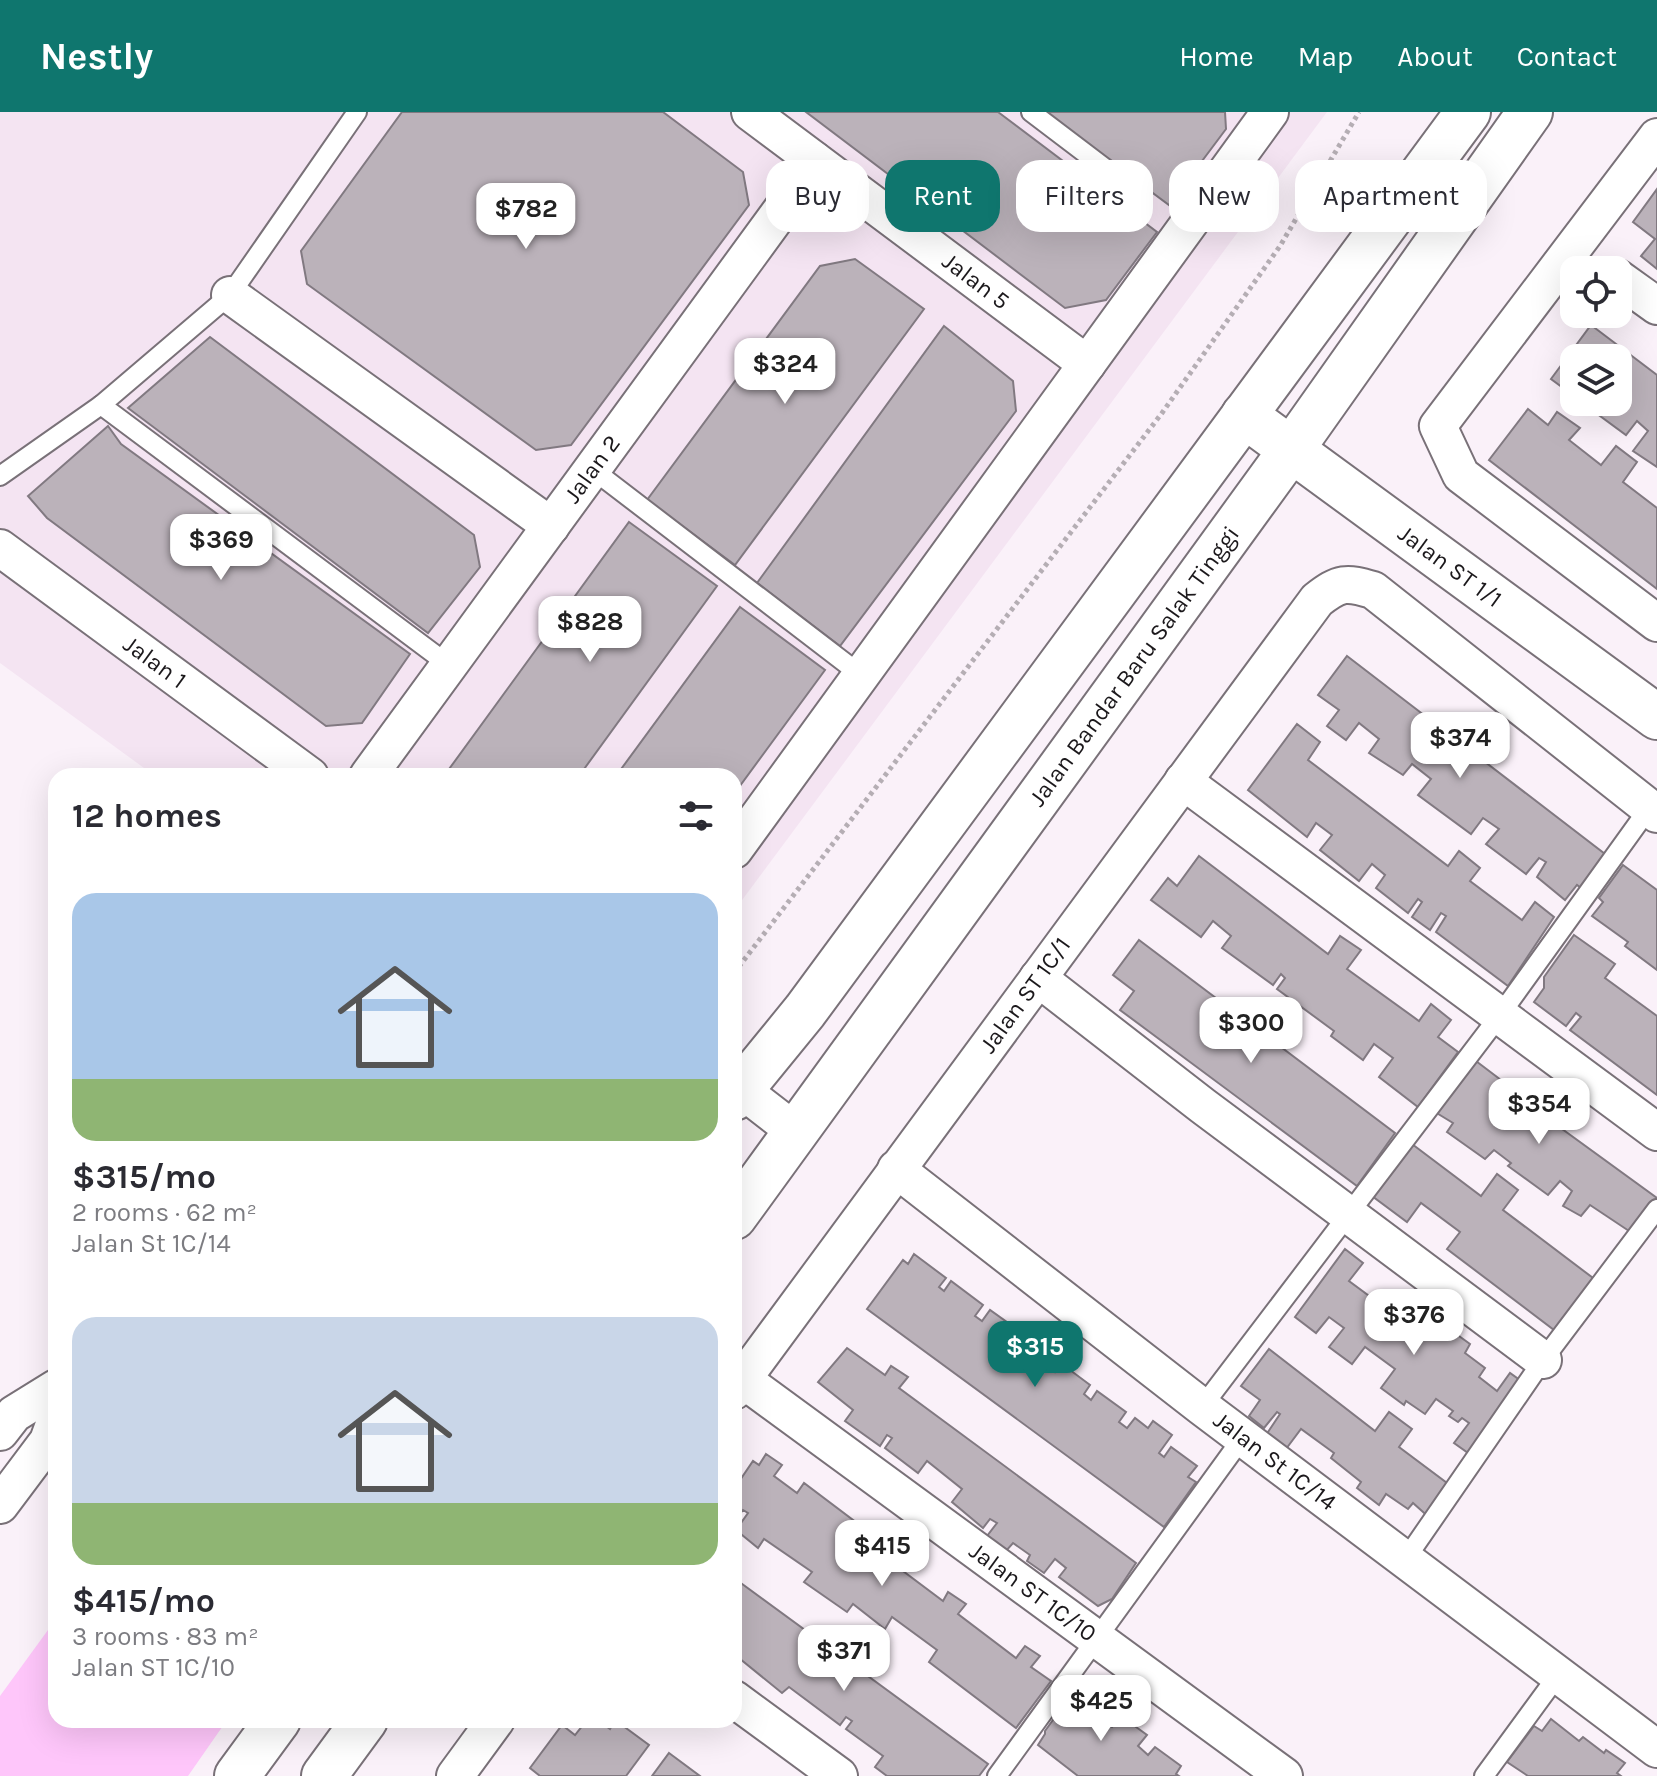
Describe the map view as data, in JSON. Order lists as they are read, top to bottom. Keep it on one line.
{"streets":{"main road":["Jalan ST 1/1","Jalan Bandar Baru Salak Tinggi"],"street":["Jalan 5","Jalan 2","Jalan 1","Jalan ST 1C/1","Jalan St 1C/14","Jalan ST 1C/10"]},"crossings":[["Jalan ST 1/1","Jalan Bandar Baru Salak Tinggi"],["Jalan ST 1C/1","Jalan St 1C/14"]],"page":{"header":"Nestly","nav":["Home","Map","About","Contact"],"chip":["Buy","Rent","Filters","New","Apartment"],"price":["$782","$324","$369","$828","$374","$300","$354","$376","$315","$415","$371","$425"],"heading":"12 homes","list":[{"name":"$315/mo","note":"2 rooms · 62 m² · Jalan St 1C/14"},{"name":"$415/mo","note":"3 rooms · 83 m² · Jalan ST 1C/10"}]}}
